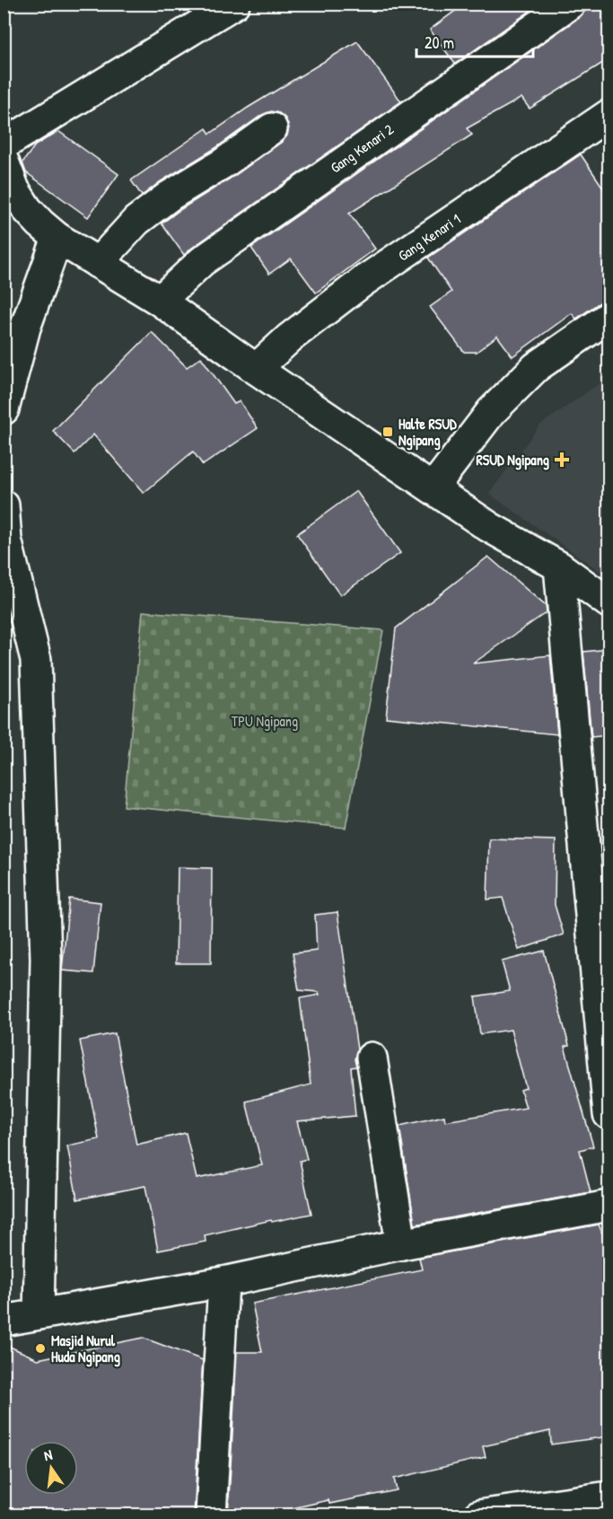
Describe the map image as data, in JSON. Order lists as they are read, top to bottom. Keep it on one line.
{"streets":{"street":["Gang Kenari 2","Gang Kenari 1"]},"parks":["TPU Ngipang"],"places":{"transit":["Halte RSUD Ngipang"],"health":["RSUD Ngipang"],"other":["Masjid Nurul Huda Ngipang"]},"scale_bar":"20 m","north":"top"}
